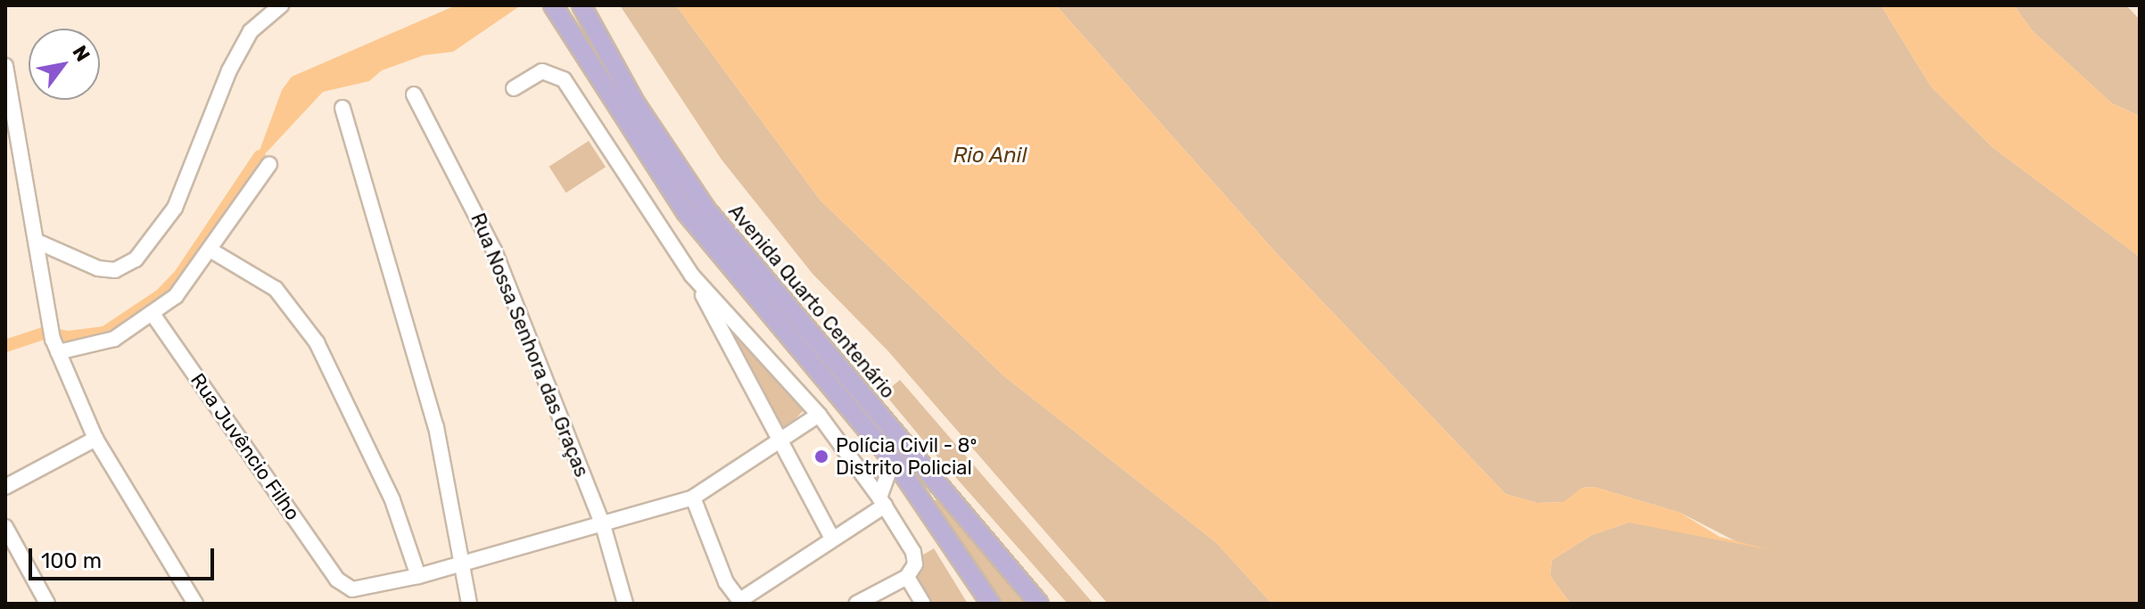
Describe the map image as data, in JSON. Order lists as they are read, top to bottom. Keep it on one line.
{"streets":{"main road":["Avenida Quarto Centenário"],"street":["Rua Nossa Senhora das Graças","Rua Juvêncio Filho"]},"water":["Rio Anil"],"places":["Polícia Civil - 8º Distrito Policial"],"scale_bar":"100 m","north":"top right"}
